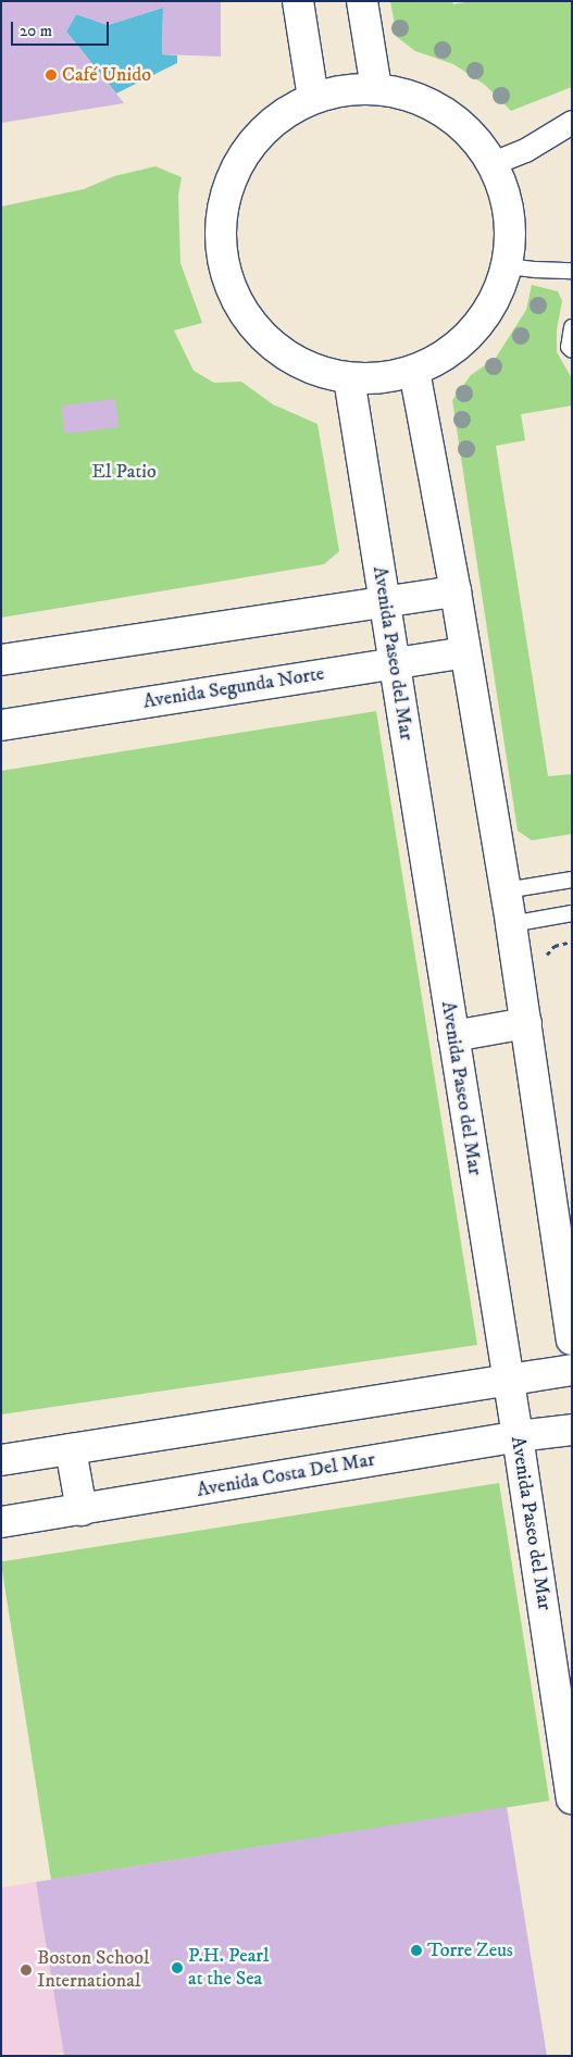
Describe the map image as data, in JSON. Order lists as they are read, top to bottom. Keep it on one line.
{"streets":{"street":["Avenida Paseo del Mar","Avenida Segunda Norte","Avenida Costa Del Mar"]},"crossings":[["Avenida Paseo del Mar","Avenida Segunda Norte"],["Avenida Paseo del Mar","Avenida Costa Del Mar"]],"parks":["El Patio"],"places":["Café Unido","Torre Zeus","P.H. Pearl at the Sea","Boston School International"],"scale_bar":"20 m"}
